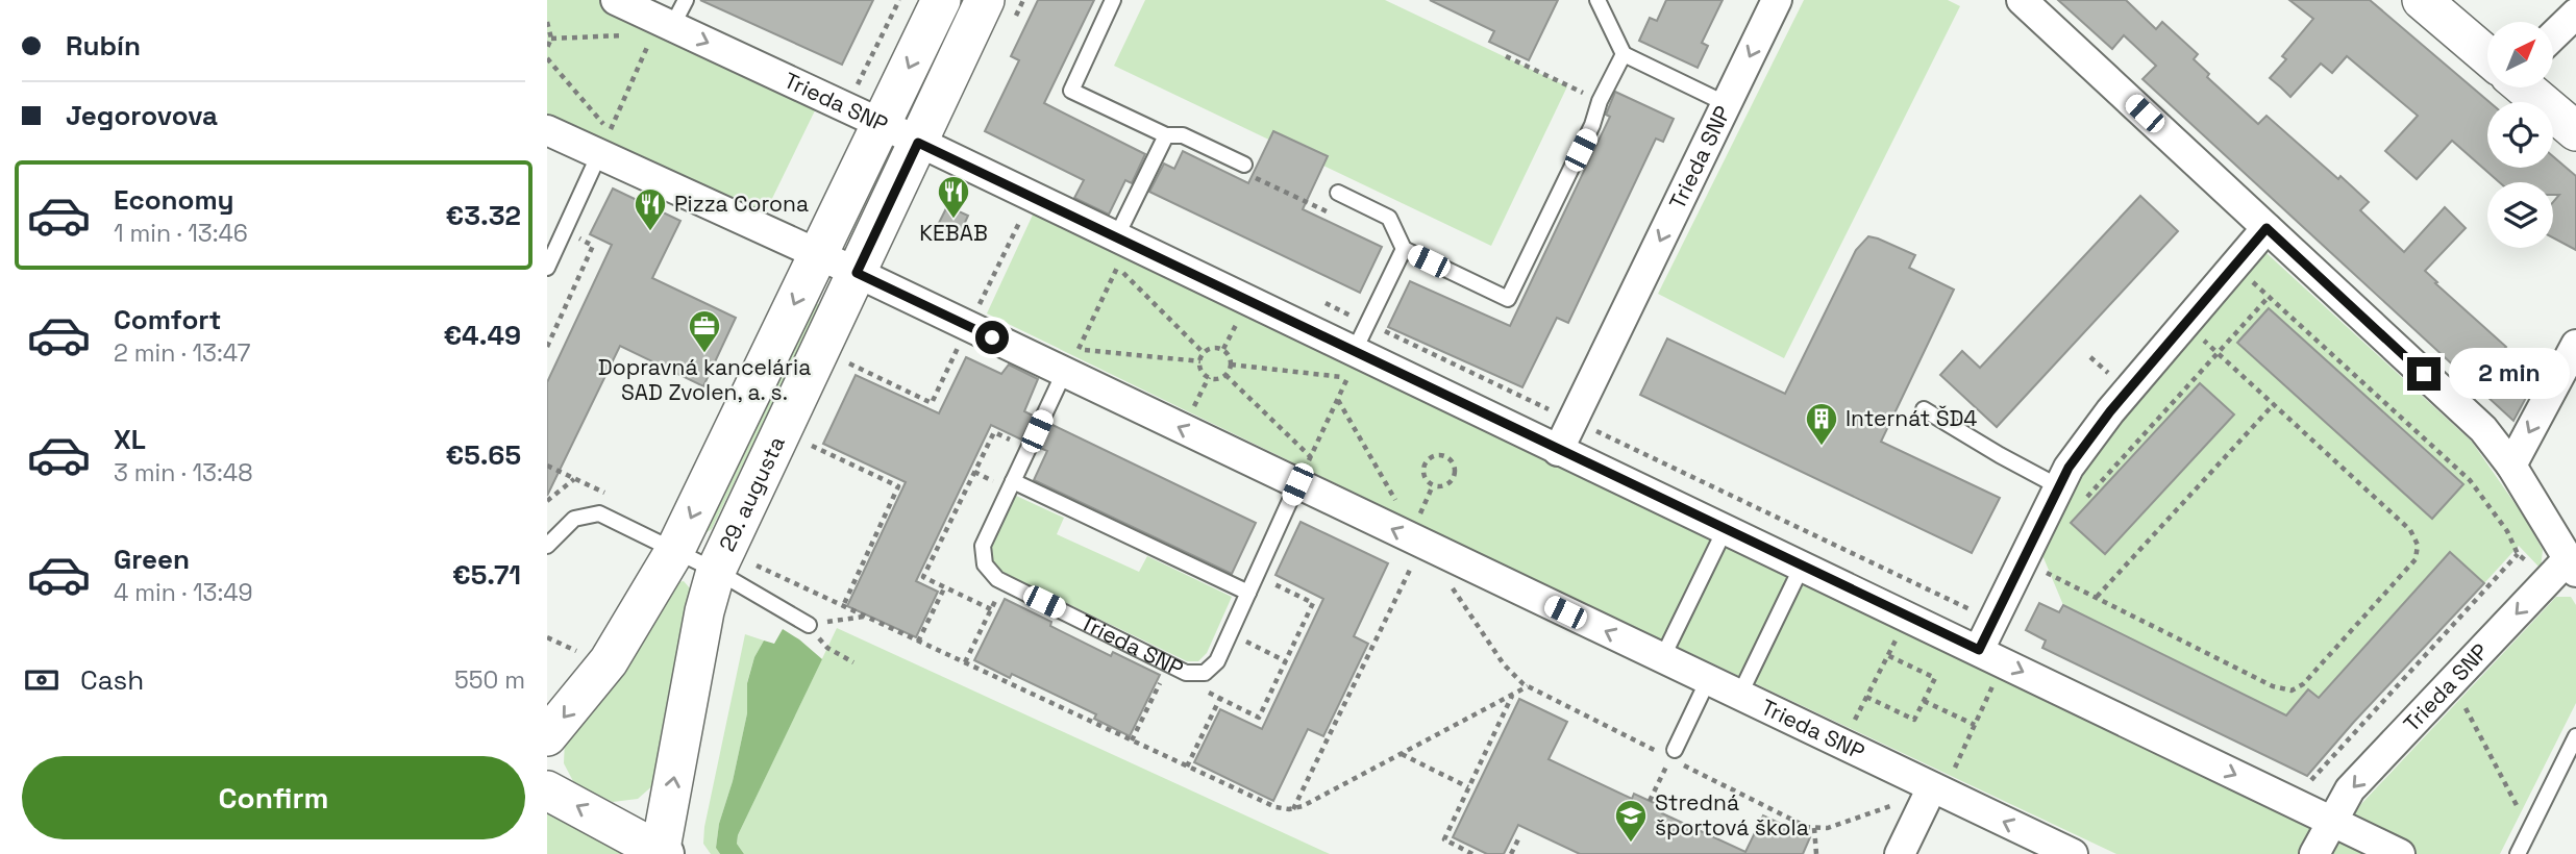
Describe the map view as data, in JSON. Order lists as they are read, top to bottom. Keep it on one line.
{"streets":{"street":["Trieda SNP","29. augusta"]},"crossings":[["Trieda SNP","29. augusta"]],"places":{"restaurant":["KEBAB","Pizza Corona"],"office":["Dopravná kancelária SAD Zvolen, a. s."],"building":["Internát ŠD4"],"school or university":["Stredná športová škola"]},"north":"top right","page":{"banner":["Rubín","Jegorovova"],"list":[{"name":"Economy","note":"1 min · 13:46","value":"€3.32"},{"name":"Comfort","note":"2 min · 13:47","value":"€4.49"},{"name":"XL","note":"3 min · 13:48","value":"€5.65"},{"name":"Green","note":"4 min · 13:49","value":"€5.71"}],"bubble":"2 min","pay":["Cash","550 m"],"buttons":"Confirm"}}
